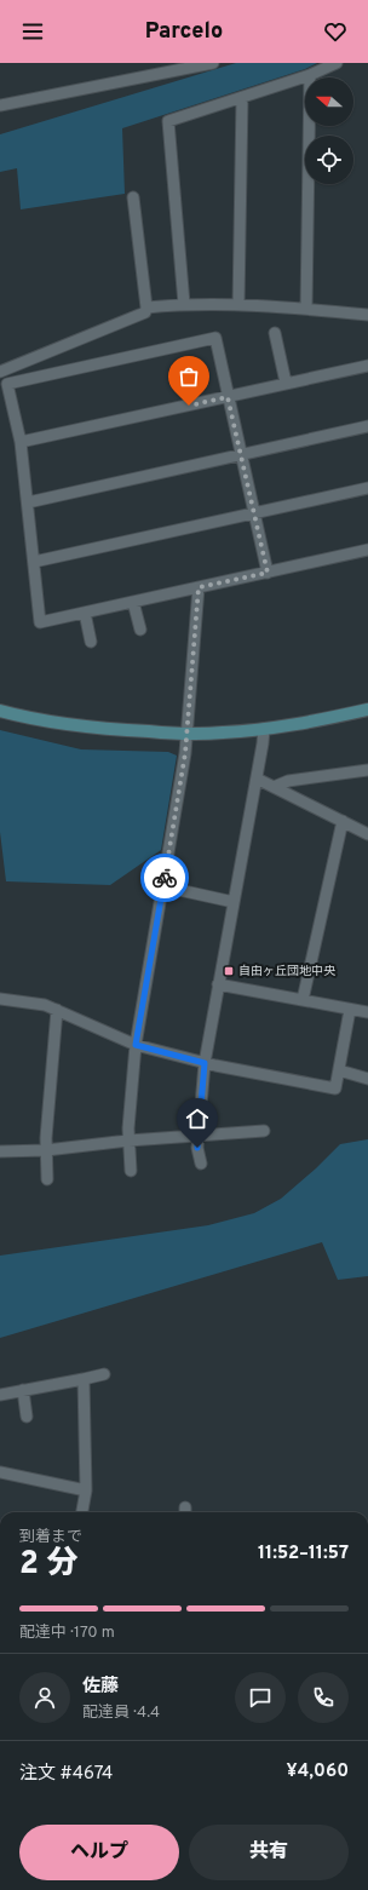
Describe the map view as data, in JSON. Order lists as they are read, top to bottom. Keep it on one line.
{"places":{"transit":["自由ヶ丘団地中央"]},"north":"left","page":{"header":"Parcelo","heading":["2 分","到着まで","11:52–11:57"],"panel":["佐藤","配達員 · 4.4","注文 #4674","¥4,060"],"bar":"配達中 · 170 m","buttons":["ヘルプ","共有"]}}
